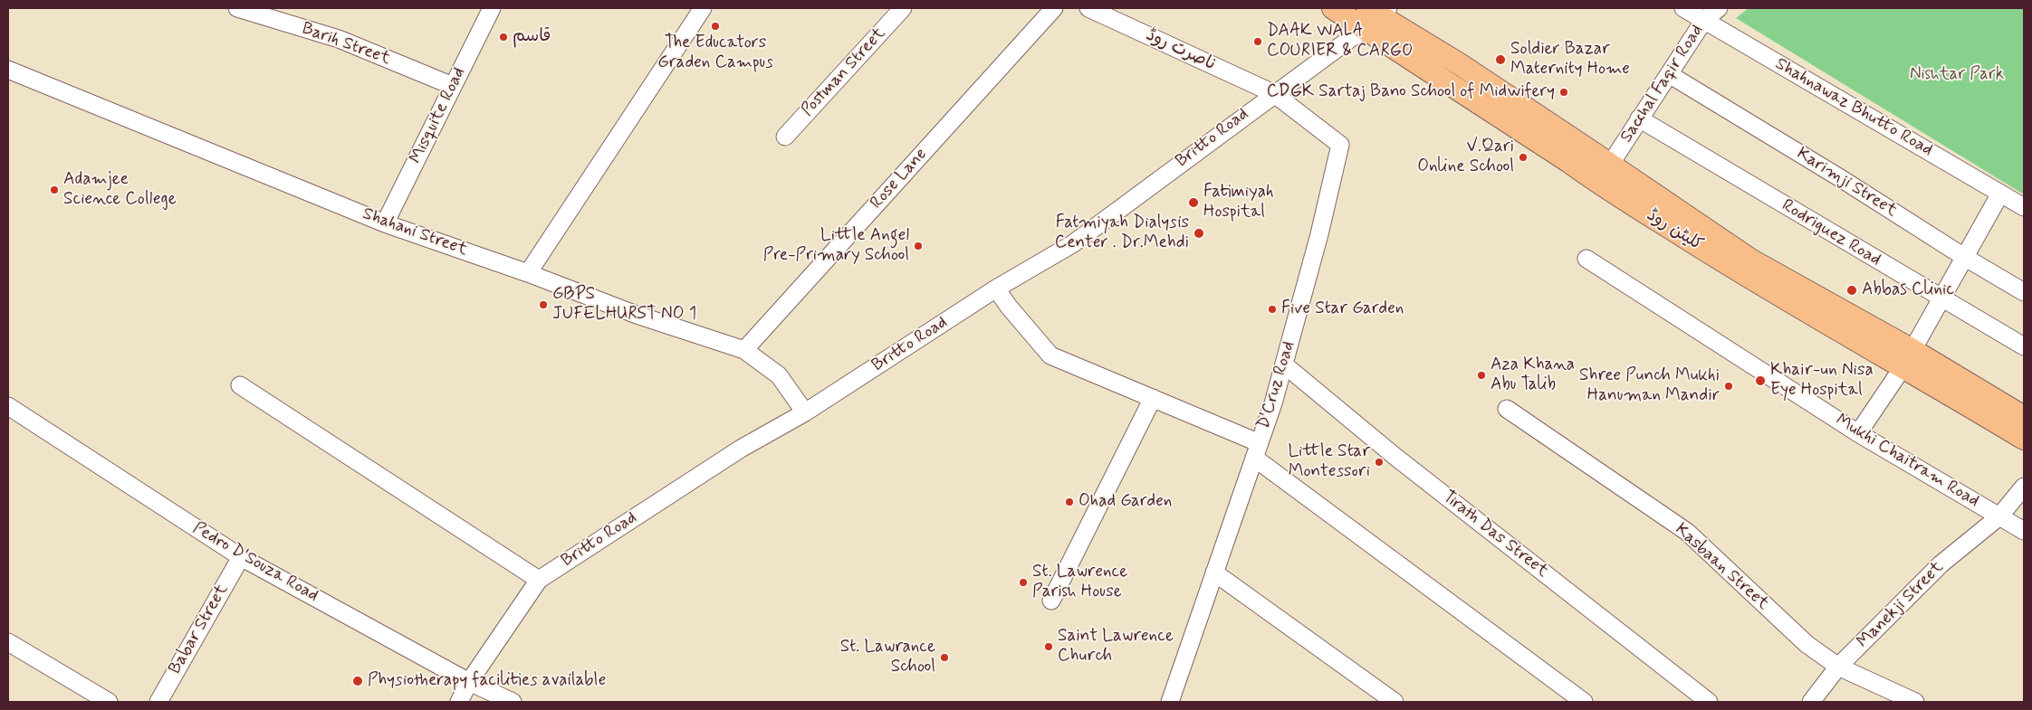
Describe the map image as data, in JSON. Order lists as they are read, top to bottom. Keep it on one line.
{"streets":{"main road":["کلیٹن روڈ"],"street":["Barih Street","ناصرت روڈ","Postman Street","Sacchal Faqir Road","Shahnawaz Bhutto Road","Misquite Road","Britto Road","Rose Lane","Karimji Street","Shahani Street","Rodriguez Road","D'Cruz Road","Mukhi Chaitram Road","Tirath Das Street","Pedro D'Souza Road","Kasbaan Street","Manekji Street","Babar Street"]},"crossings":[["Barih Street","Misquite Road"],["ناصرت روڈ","Britto Road"],["ناصرت روڈ","D'Cruz Road"],["Sacchal Faqir Road","Shahnawaz Bhutto Road"],["Sacchal Faqir Road","Karimji Street"],["Sacchal Faqir Road","کلیٹن روڈ"],["Sacchal Faqir Road","Rodriguez Road"],["Misquite Road","Shahani Street"],["Britto Road","کلیٹن روڈ"],["Britto Road","Shahani Street"],["Britto Road","D'Cruz Road"],["Britto Road","Pedro D'Souza Road"],["Rose Lane","Shahani Street"],["D'Cruz Road","Tirath Das Street"],["Mukhi Chaitram Road","Manekji Street"],["Pedro D'Souza Road","Babar Street"],["Kasbaan Street","Manekji Street"]],"parks":["Nishtar Park"],"places":["The Educators Graden Campus","قاسم","DAAK WALA COURIER & CARGO","Soldier Bazar Maternity Home","CDGK Sartaj Bano School of Midwifery","V.Qari Online School","Adamjee Science College","Fatimiyah Hospital","Fatmiyah Dialysis Center . Dr.Mehdi","Little Angel Pre-Primary School","Abbas Clinic","GBPS JUFELHURST NO 1","Five Star Garden","Aza Khana Abu Talib","Khair-un Nisa Eye Hospital","Shree Punch Mukhi Hanuman Mandir","Little Star Montessori","Ohad Garden","St. Lawrence Parish House","Saint Lawrence Church","St. Lawrance School","Physiotherapy facilities available"]}
